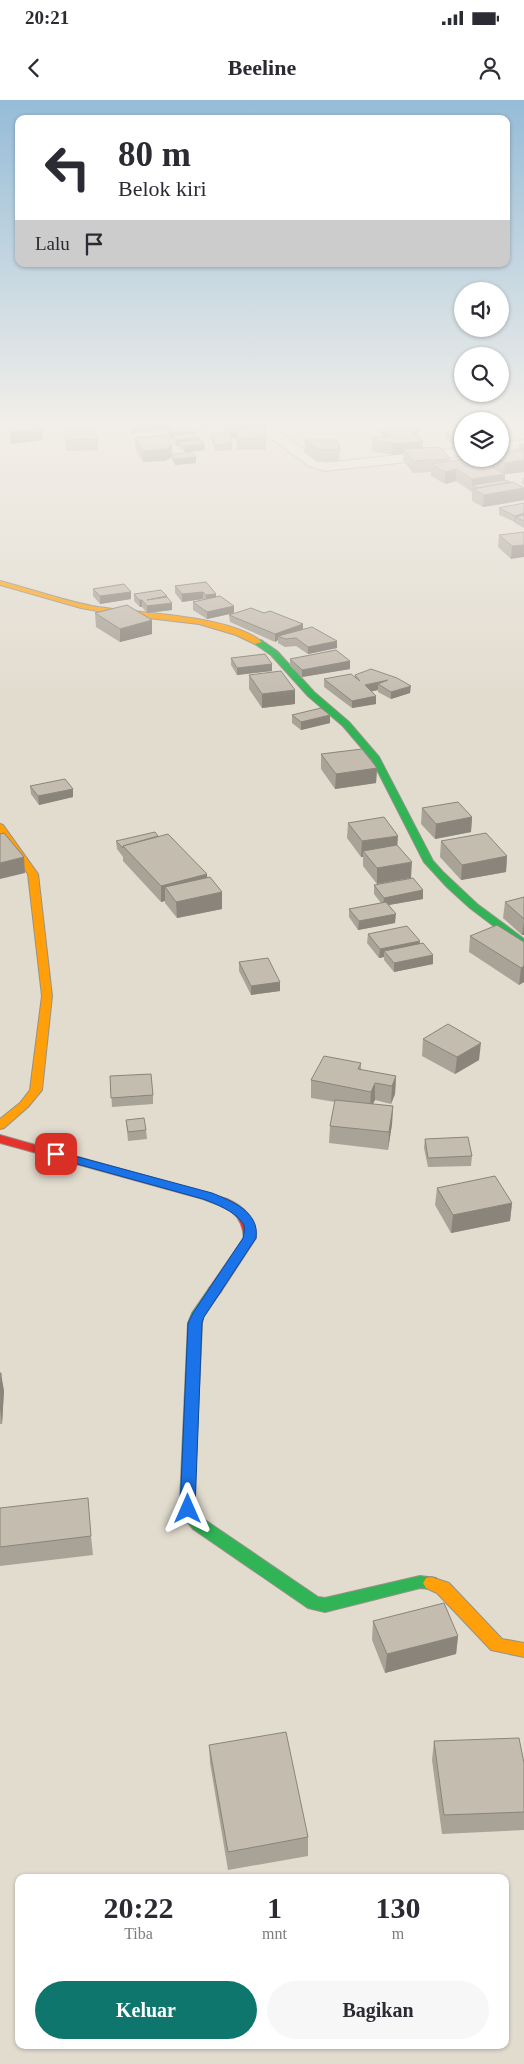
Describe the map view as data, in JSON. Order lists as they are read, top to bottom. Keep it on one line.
{"page":{"status":"20:21","header":"Beeline","turn":["80 m","Belok kiri"],"then":"Lalu","eta":["20:22","Tiba","1","mnt","130","m"],"buttons":["Keluar","Bagikan"]}}
